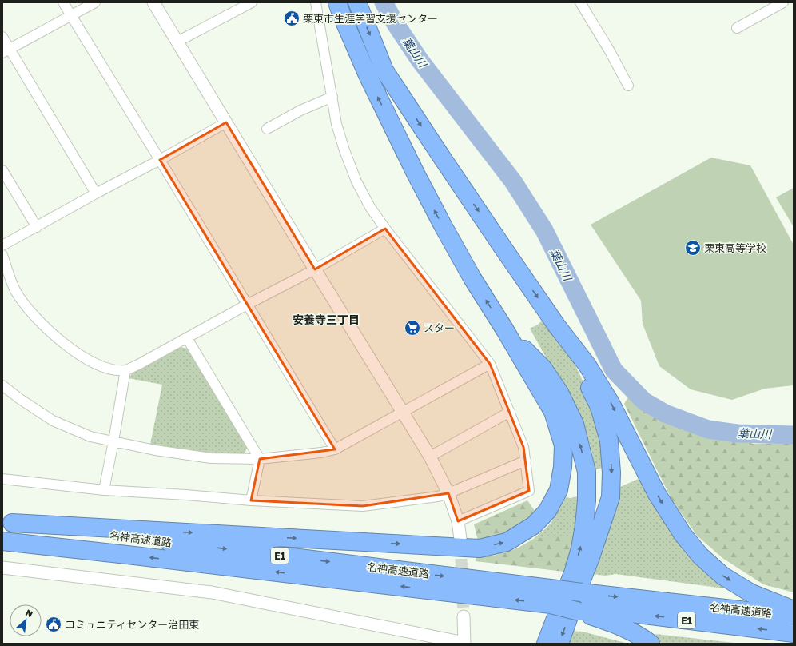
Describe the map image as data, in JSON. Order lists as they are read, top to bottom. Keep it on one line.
{"streets":{"highway":["名神高速道路","E1"]},"districts":["安養寺三丁目"],"water":["葉山川"],"places":{"public building":["栗東市生涯学習支援センター","コミュニティセンター治田東"],"school or university":["栗東高等学校"],"supermarket":["スター"]},"north":"top right"}
